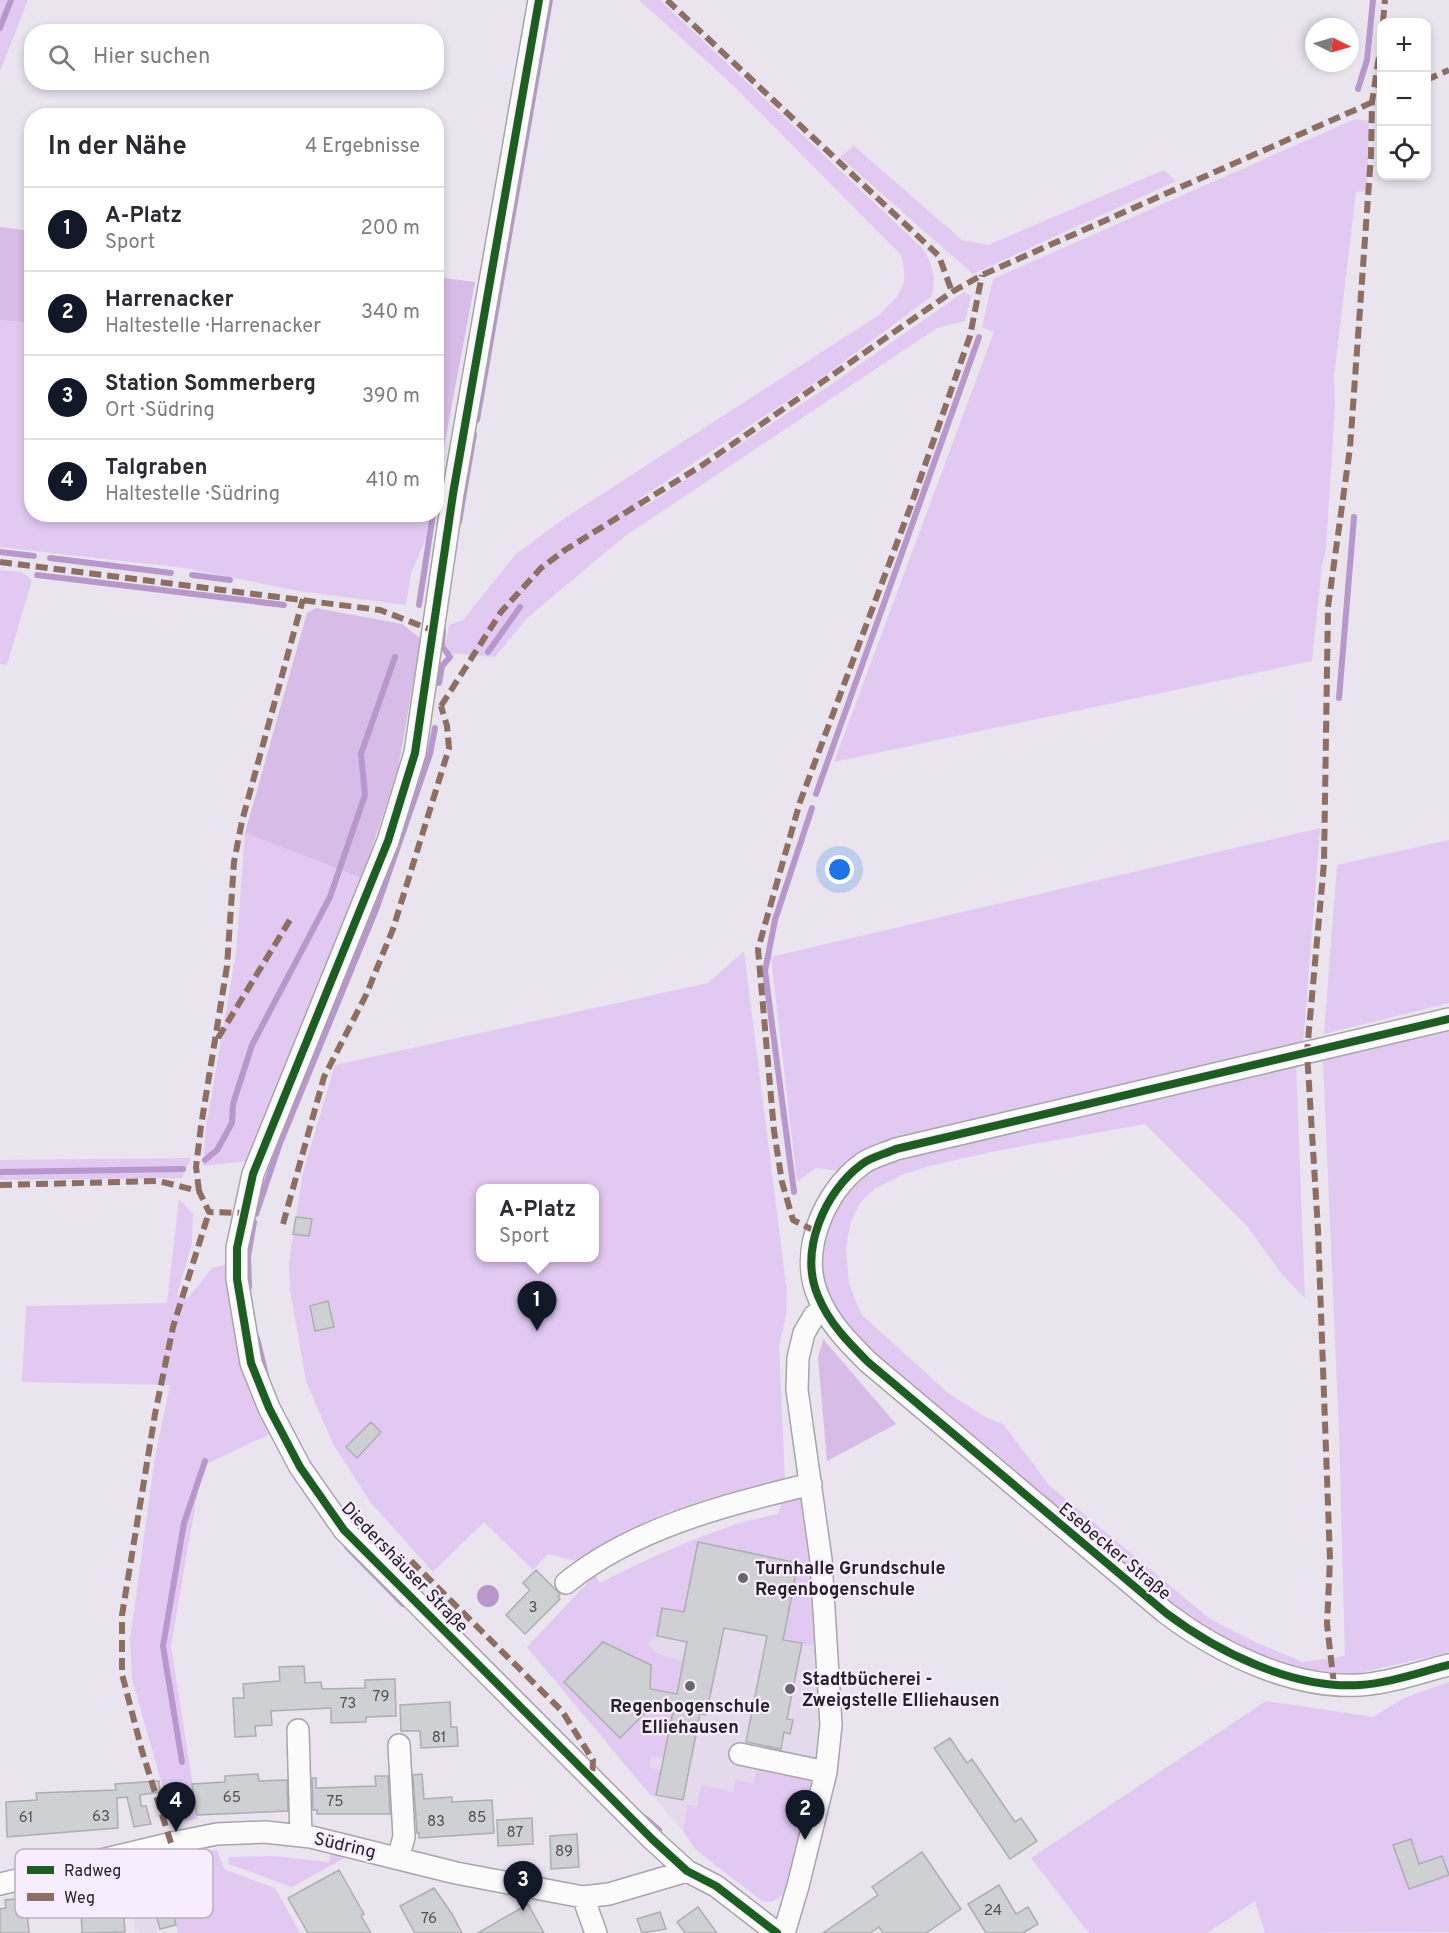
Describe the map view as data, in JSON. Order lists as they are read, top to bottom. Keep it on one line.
{"streets":{"street":["Esebecker Straße","Diedershäuser Straße","Südring"]},"crossings":[["Diedershäuser Straße","Südring"]],"places":["Turnhalle Grundschule Regenbogenschule","Regenbogenschule Elliehausen","Stadtbücherei - Zweigstelle Elliehausen"],"house_numbers":["3","79","73","81","65","75","63","61","85","83","87","89","24","76"],"legend":["Radweg","Weg"],"north":"right","page":{"map_buttons":["+","−"],"search":"Hier suchen","heading":["In der Nähe","4 Ergebnisse"],"list":[{"mark":"1","name":"A-Platz","note":"Sport","value":"200 m"},{"mark":"2","name":"Harrenacker","note":"Haltestelle · Harrenacker","value":"340 m"},{"mark":"3","name":"Station Sommerberg","note":"Ort · Südring","value":"390 m"},{"mark":"4","name":"Talgraben","note":"Haltestelle · Südring","value":"410 m"}],"popup":["A-Platz","Sport"],"pins":["1","4","2","3"]}}
